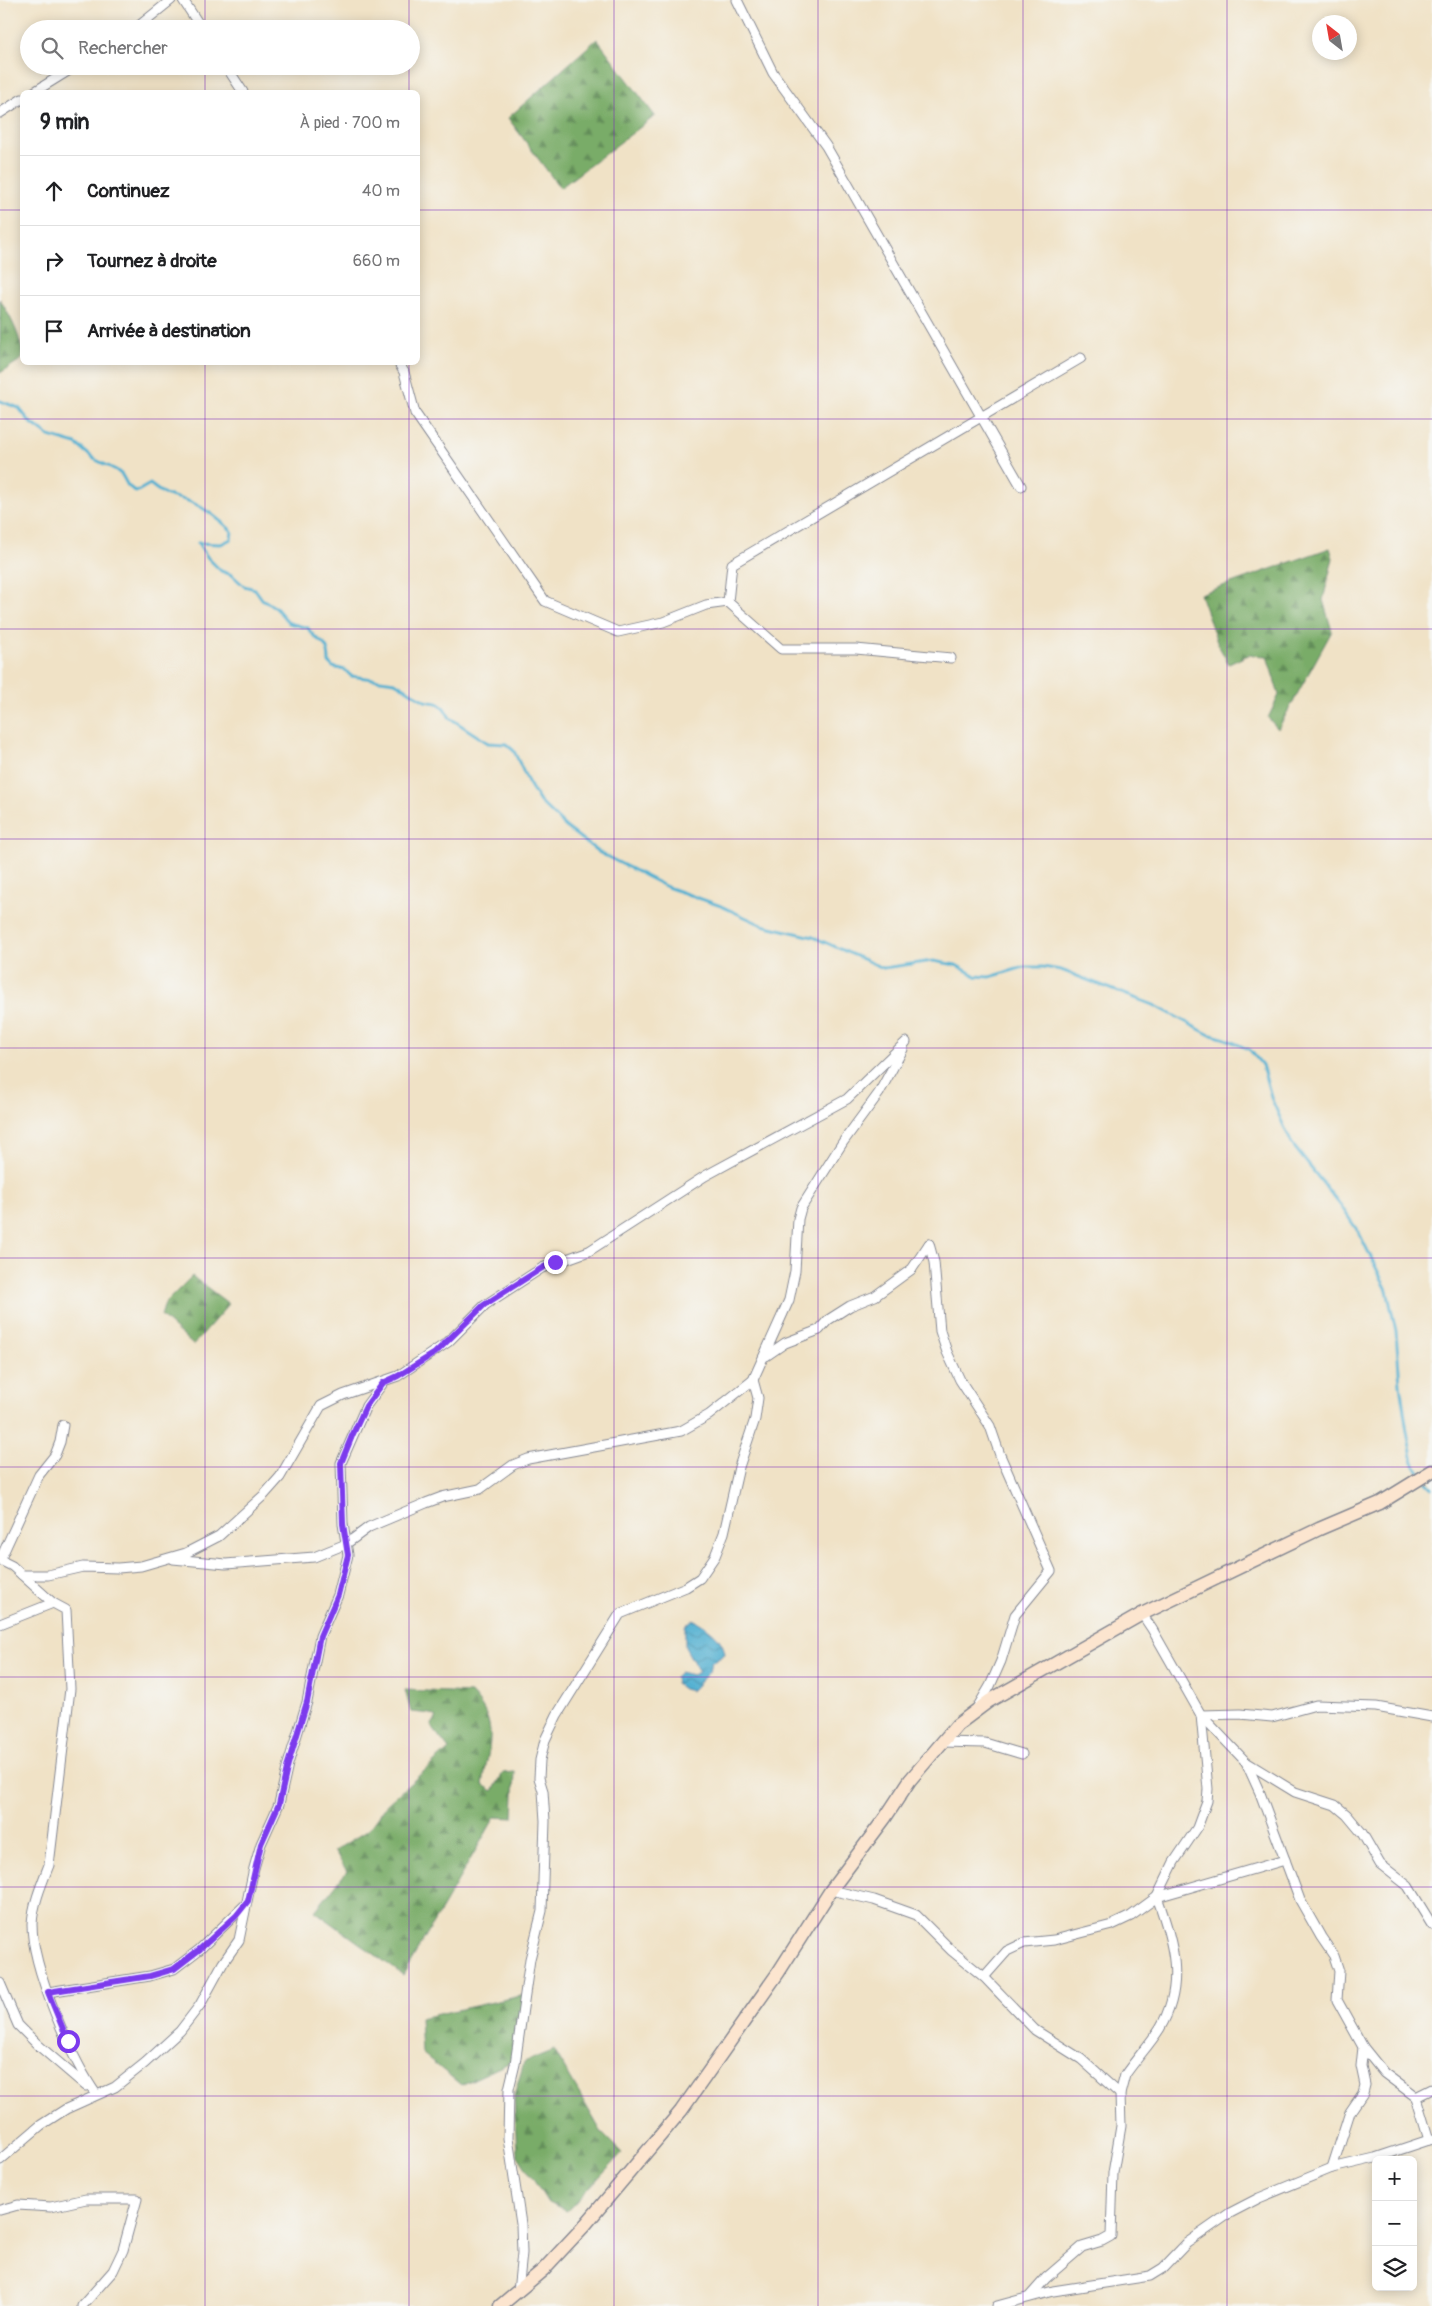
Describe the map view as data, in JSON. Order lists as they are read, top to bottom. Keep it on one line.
{"north":"top left","page":{"search":"Rechercher","heading":["9 min","À pied · 700 m"],"list":[["Continuez","40 m"],["Tournez à droite","660 m"],"Arrivée à destination"],"map_buttons":["+","−"]}}
